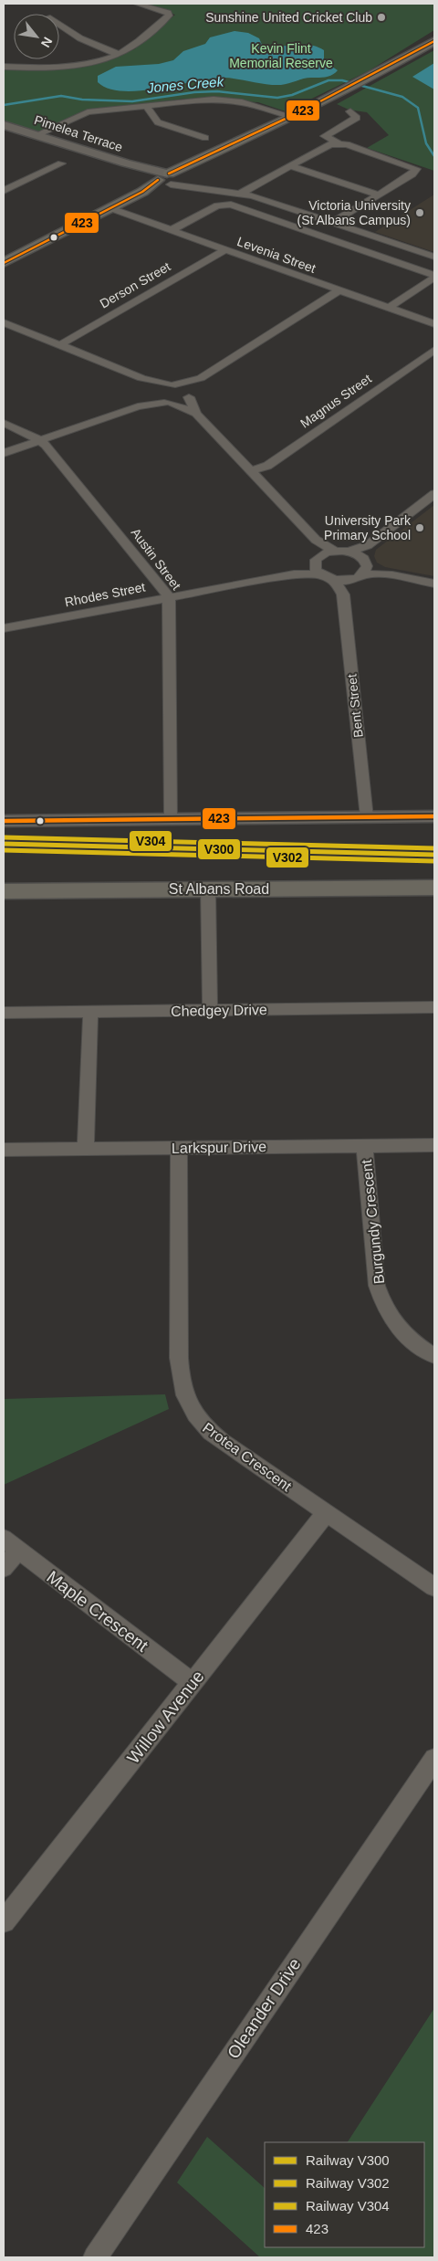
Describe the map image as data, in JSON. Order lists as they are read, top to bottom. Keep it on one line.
{"streets":{"main road":["St Albans Road"],"street":["Pimelea Terrace","Levenia Street","Derson Street","Magnus Street","Austin Street","Rhodes Street","Bent Street","Chedgey Drive","Larkspur Drive","Burgundy Crescent","Protea Crescent","Maple Crescent","Willow Avenue","Oleander Drive"]},"crossings":[["Levenia Street","Derson Street"],["Austin Street","Rhodes Street"],["Larkspur Drive","Burgundy Crescent"],["Larkspur Drive","Protea Crescent"],["Protea Crescent","Willow Avenue"],["Maple Crescent","Willow Avenue"]],"water":["Jones Creek"],"parks":["Kevin Flint Memorial Reserve"],"places":["Sunshine United Cricket Club","Victoria University (St Albans Campus)","University Park Primary School"],"lines":["transit line 423","rail line V304","rail line V300","rail line V302"],"legend":["Railway V300","Railway V302","Railway V304","423"],"north":"bottom right"}
